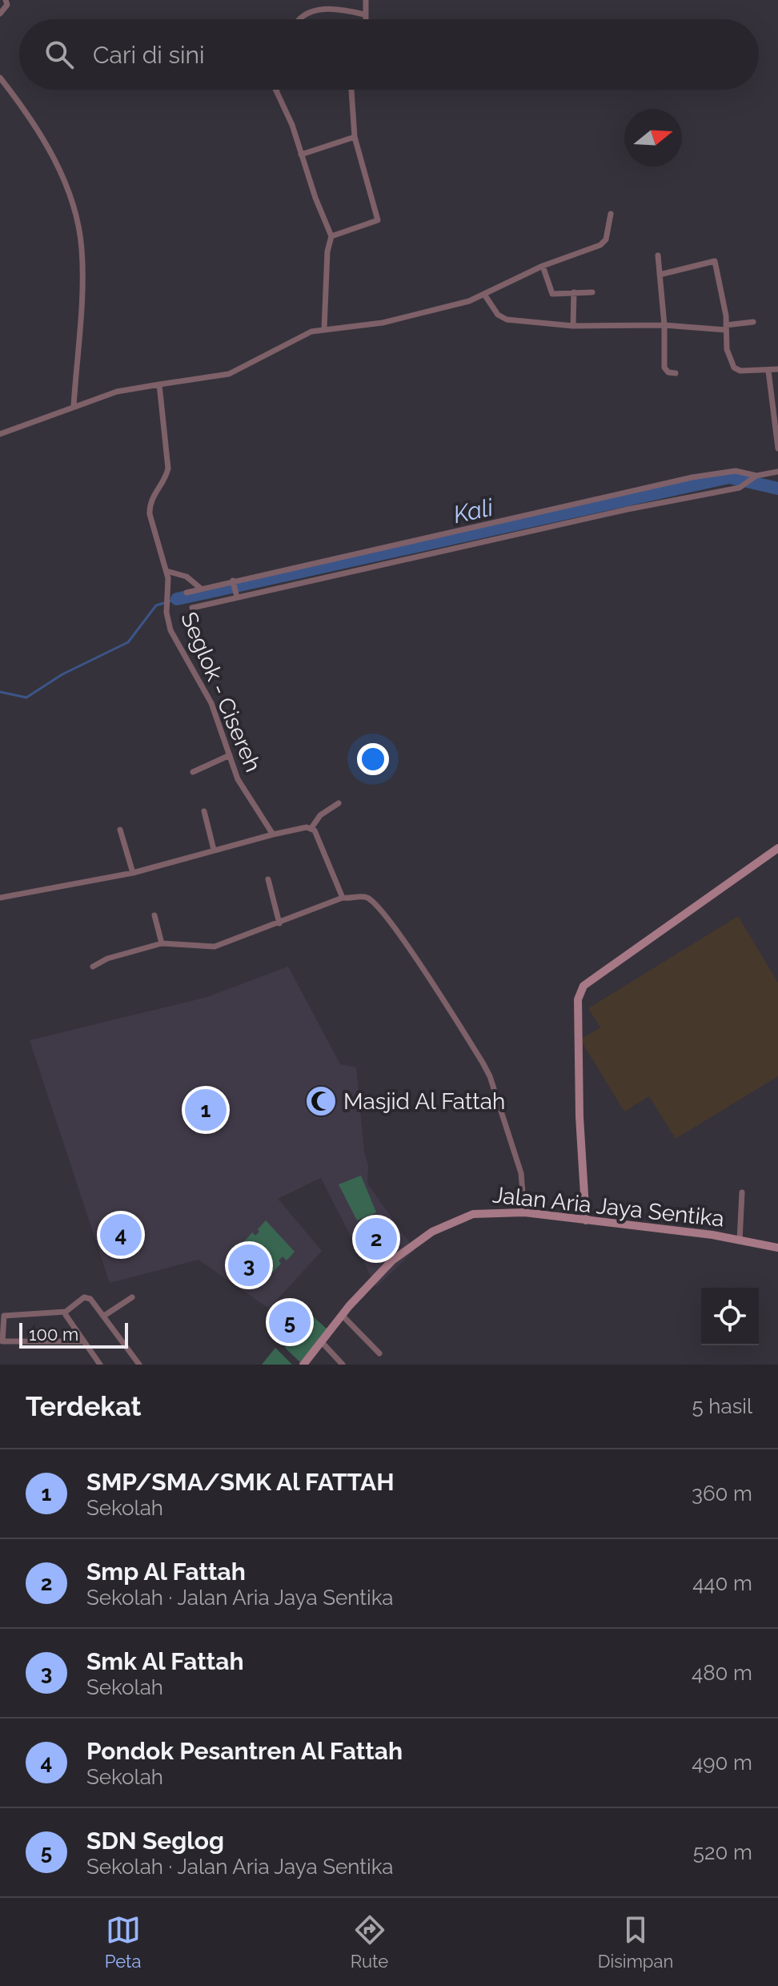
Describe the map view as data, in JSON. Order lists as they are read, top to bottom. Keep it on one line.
{"streets":{"street":["Seglok - Cisereh","Jalan Aria Jaya Sentika"]},"water":["Kali"],"places":{"mosque":["Masjid Al Fattah"]},"scale_bar":"100 m","north":"right","page":{"search":"Cari di sini","pins":["1","4","2","3","5"],"scale":"100 m","heading":["Terdekat","5 hasil"],"list":[{"mark":"1","name":"SMP/SMA/SMK Al FATTAH","note":"Sekolah","value":"360 m"},{"mark":"2","name":"Smp Al Fattah","note":"Sekolah · Jalan Aria Jaya Sentika","value":"440 m"},{"mark":"3","name":"Smk Al Fattah","note":"Sekolah","value":"480 m"},{"mark":"4","name":"Pondok Pesantren Al Fattah","note":"Sekolah","value":"490 m"},{"mark":"5","name":"SDN Seglog","note":"Sekolah · Jalan Aria Jaya Sentika","value":"520 m"}],"nav":["Peta","Rute","Disimpan"]}}
